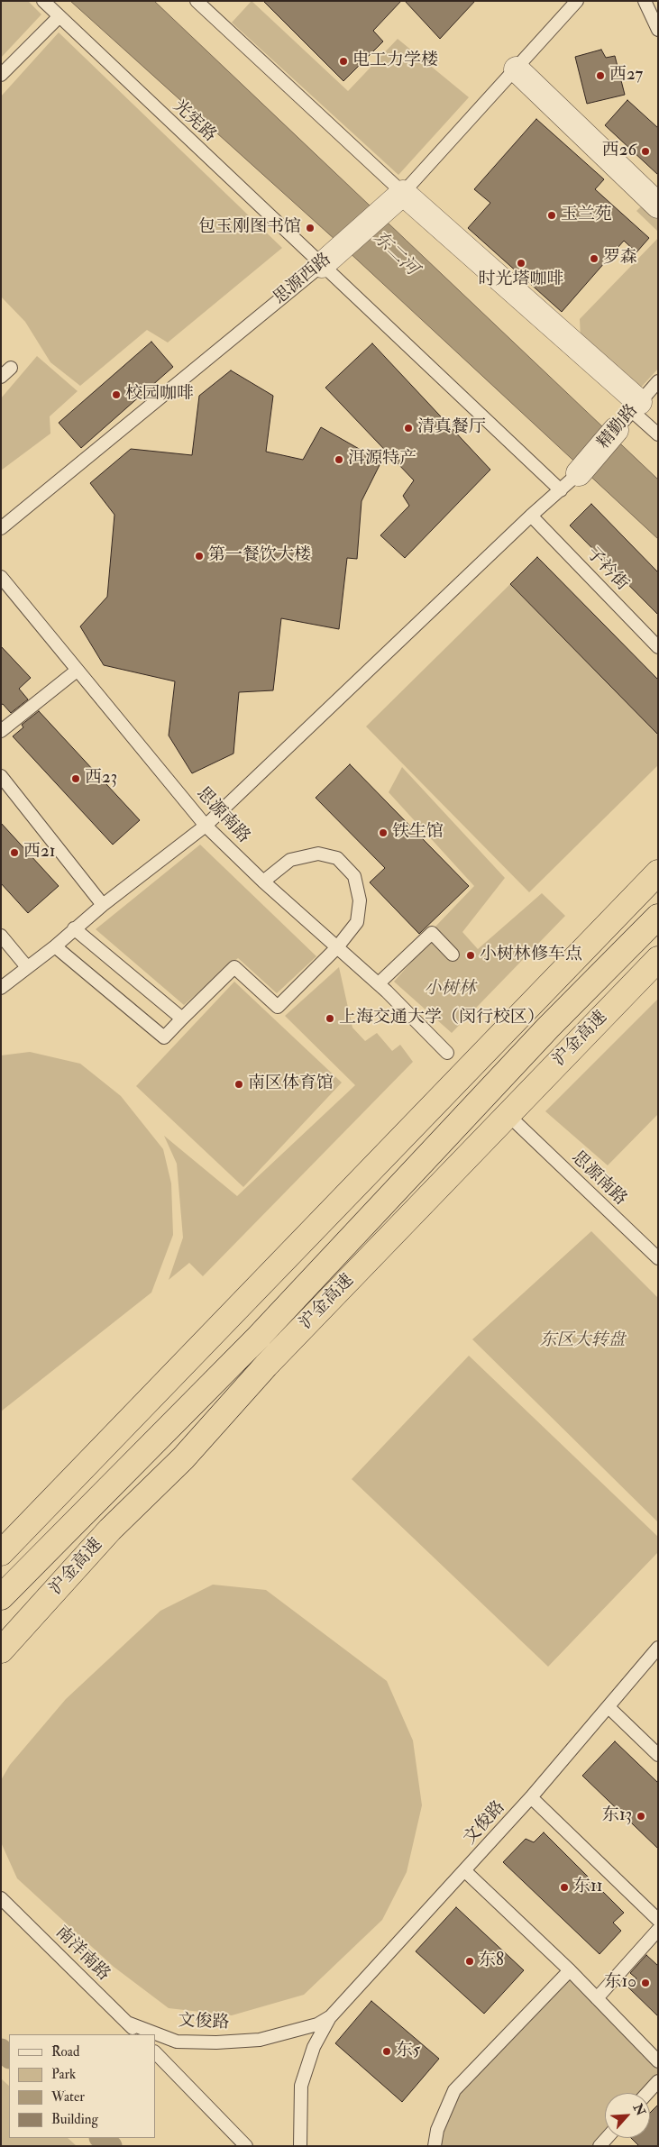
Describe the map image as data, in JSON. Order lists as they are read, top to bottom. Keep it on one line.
{"streets":{"highway":["沪金高速"],"street":["思源西路","精勤路"],"lane":["光宪路","子衿街","思源南路","文俊路","南洋南路"]},"crossings":[["光宪路","思源西路"],["文俊路","南洋南路"]],"water":["东二河"],"parks":["小树林","东区大转盘"],"places":["电工力学楼","西27","西26","玉兰苑","包玉刚图书馆","罗森","时光塔咖啡","校园咖啡","清真餐厅","洱源特产","第一餐饮大楼","西23","铁生馆","西21","小树林修车点","上海交通大学（闵行校区）","南区体育馆","东13","东11","东8","东10","东5"],"legend":["Road","Park","Water","Building"],"north":"top right"}
